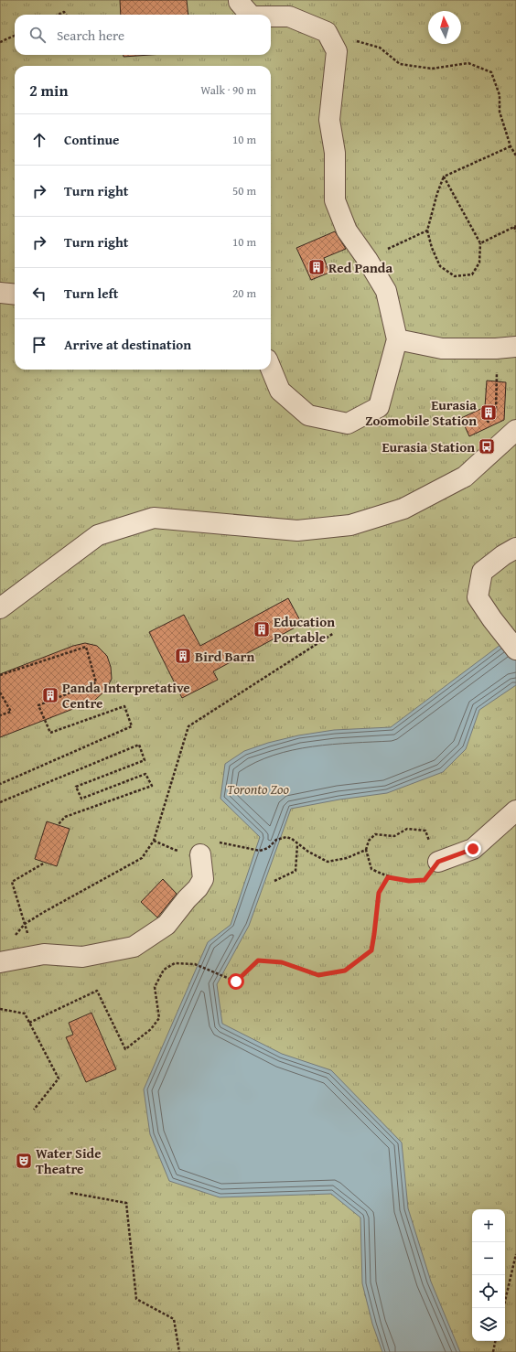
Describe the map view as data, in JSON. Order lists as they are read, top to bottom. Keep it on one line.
{"parks":["Toronto Zoo"],"places":{"building":["Red Panda","Eurasia Zoomobile Station","Education Portable","Bird Barn","Panda Interpretative Centre"],"bus stop":["Eurasia Station"],"theatre":["Water Side Theatre"]},"north":"top","page":{"search":"Search here","heading":["2 min","Walk · 90 m"],"list":[["Continue","10 m"],["Turn right","50 m"],["Turn right","10 m"],["Turn left","20 m"],"Arrive at destination"],"map_buttons":["+","−"]}}
